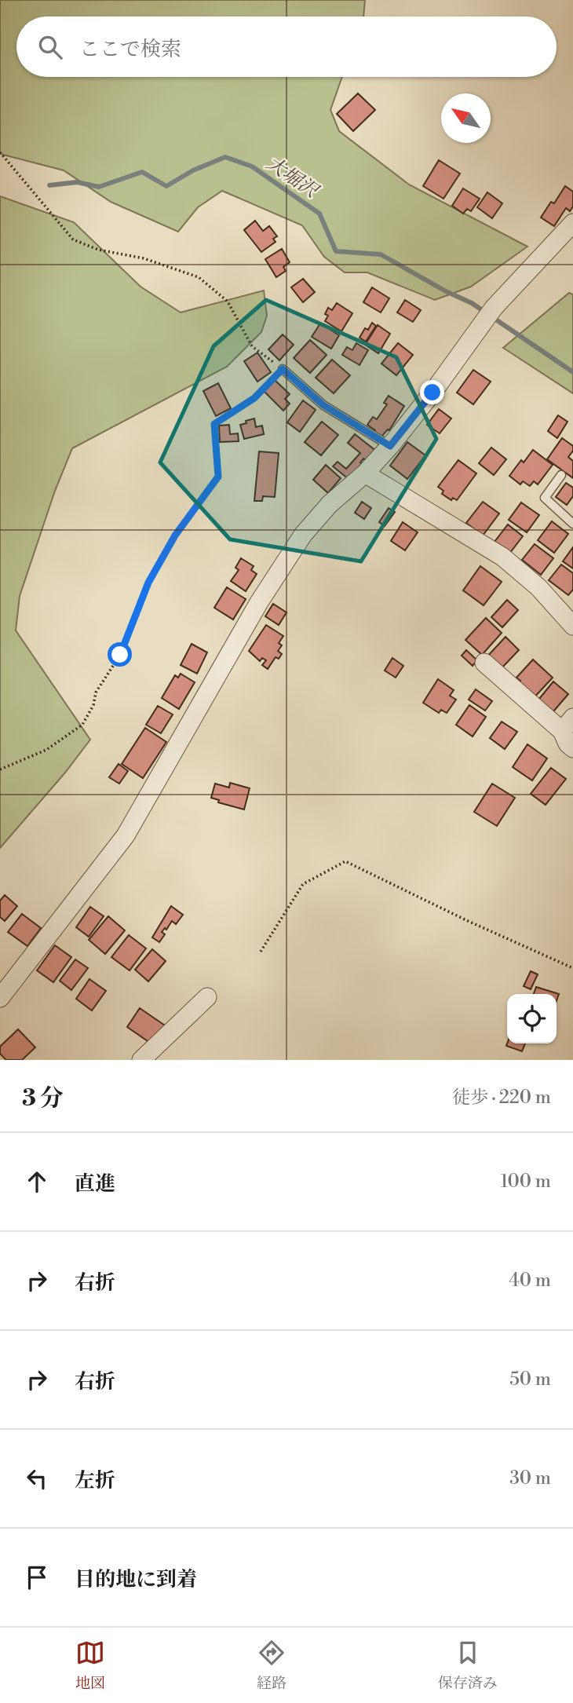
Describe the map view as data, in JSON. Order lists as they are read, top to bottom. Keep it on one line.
{"water":["大堀沢"],"north":"top left","page":{"search":"ここで検索","heading":["3 分","徒歩 · 220 m"],"list":[["直進","100 m"],["右折","40 m"],["右折","50 m"],["左折","30 m"],"目的地に到着"],"nav":["地図","経路","保存済み"]}}
